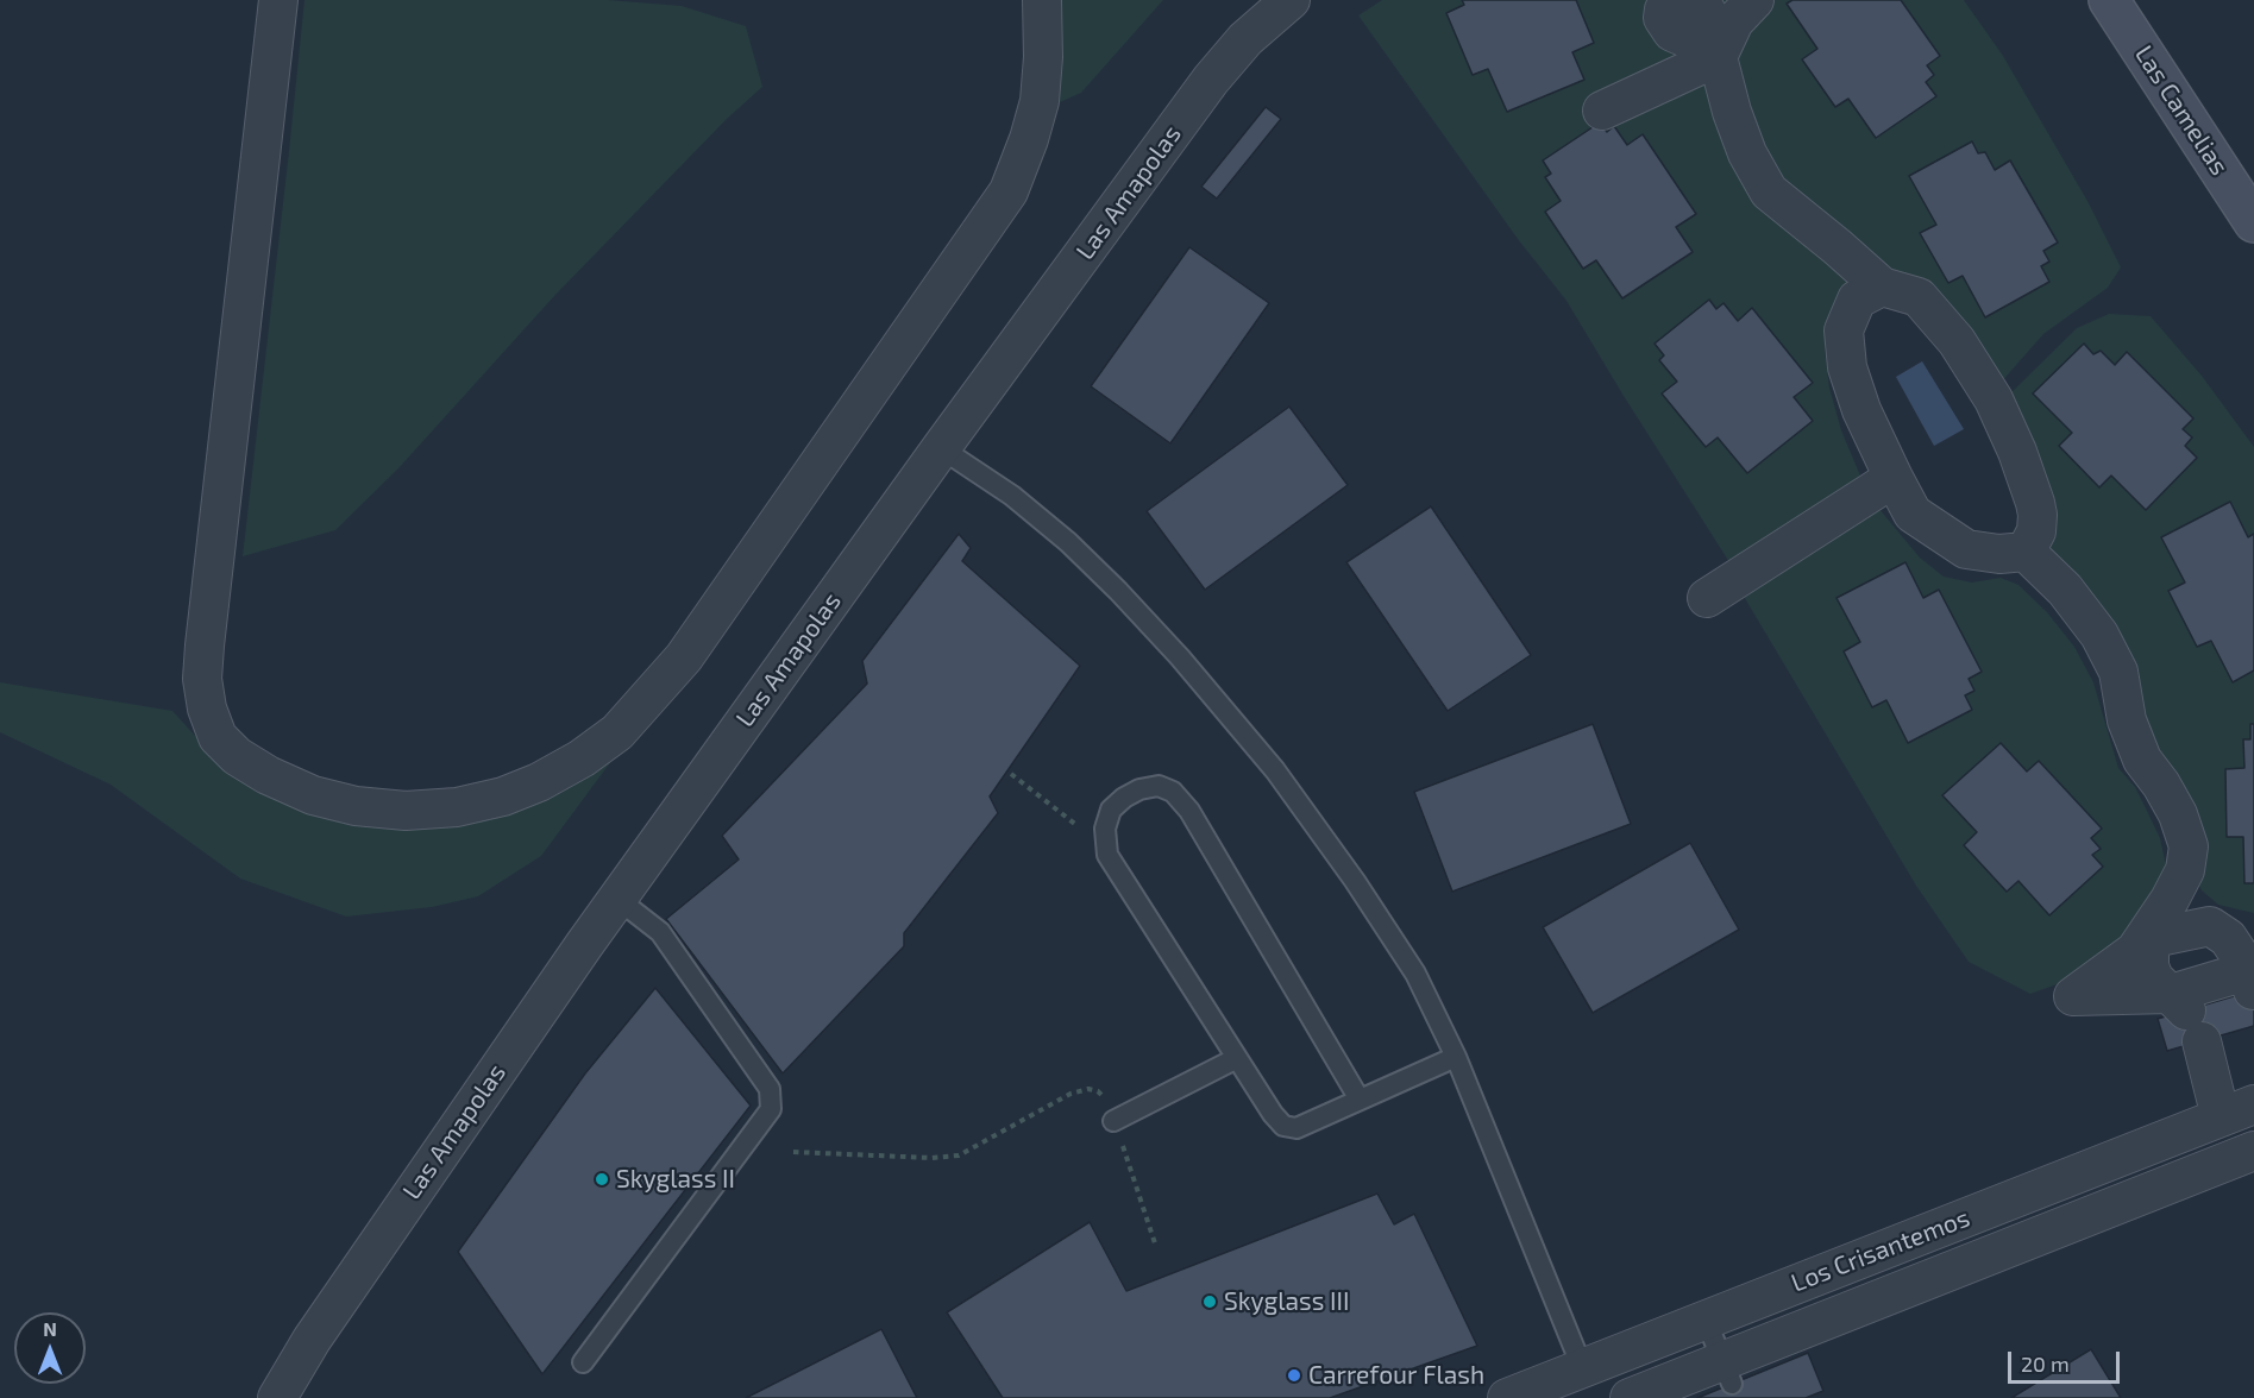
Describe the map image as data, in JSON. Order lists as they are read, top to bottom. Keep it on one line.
{"streets":{"street":["Las Camelias","Las Amapolas","Los Crisantemos"]},"places":["Skyglass II","Skyglass III","Carrefour Flash"],"scale_bar":"20 m","north":"top"}
